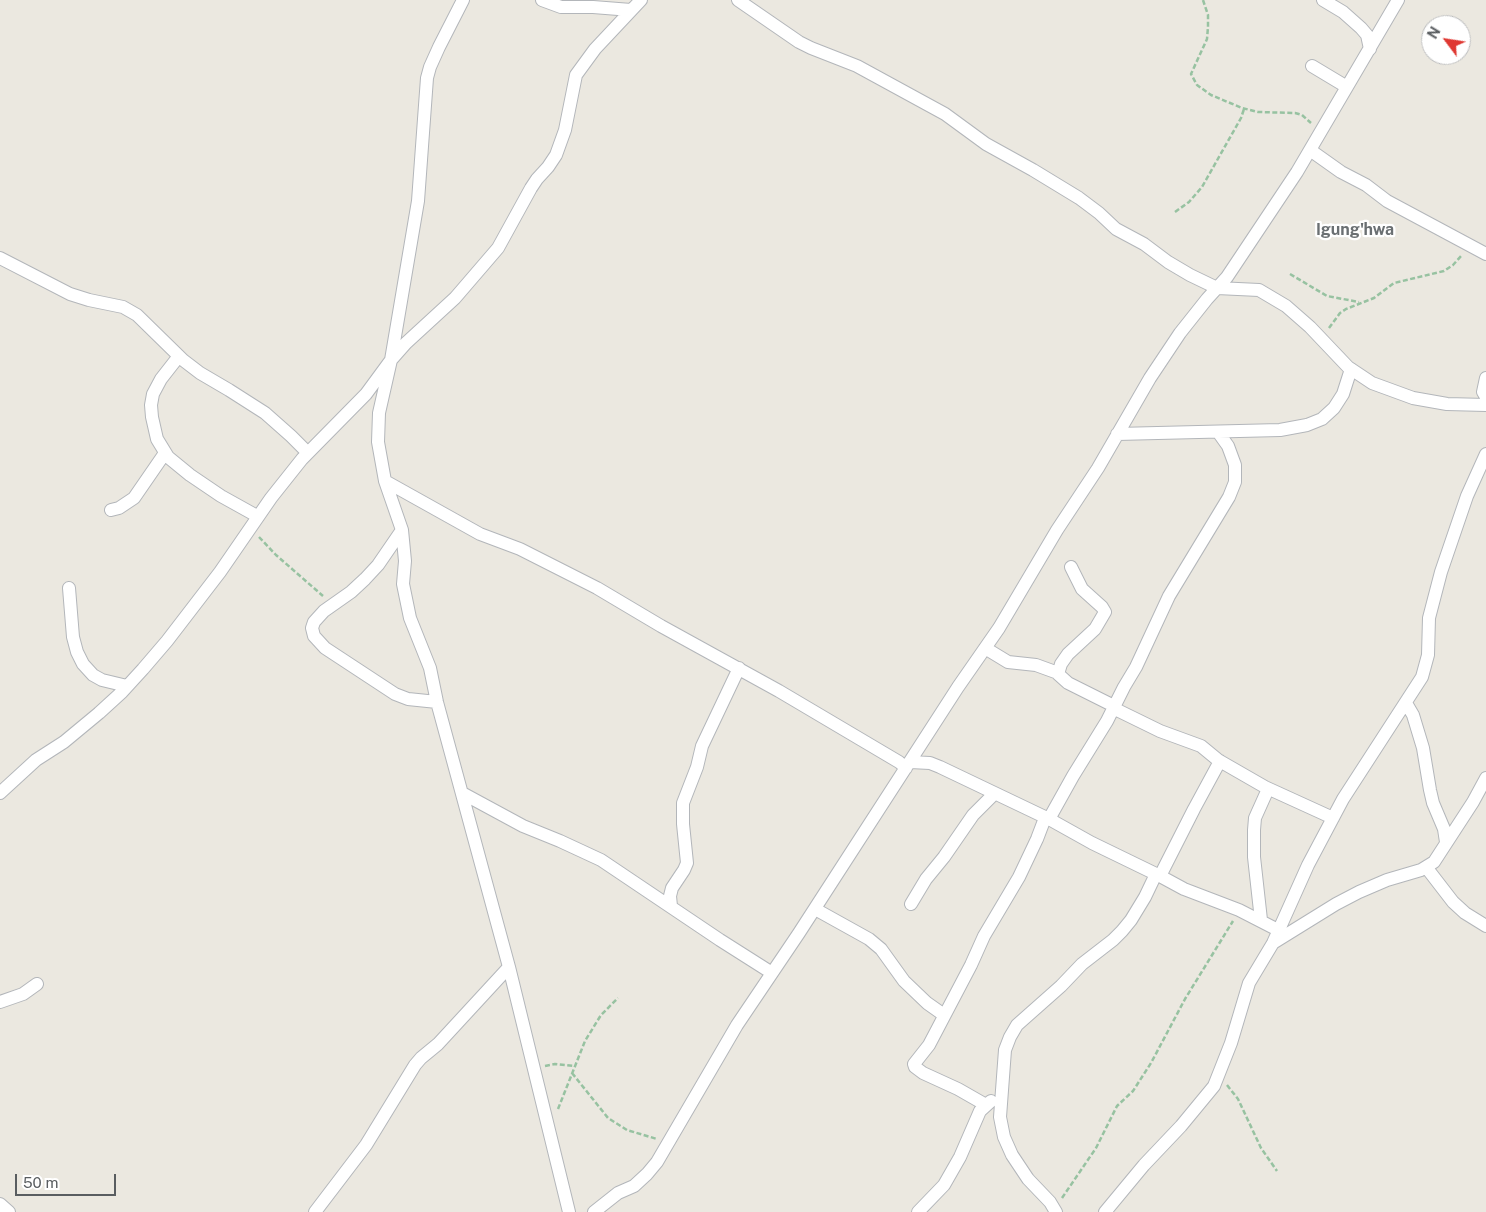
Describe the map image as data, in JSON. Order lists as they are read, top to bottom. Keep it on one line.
{"districts":["Igung'hwa"],"scale_bar":"50 m","north":"top left"}
